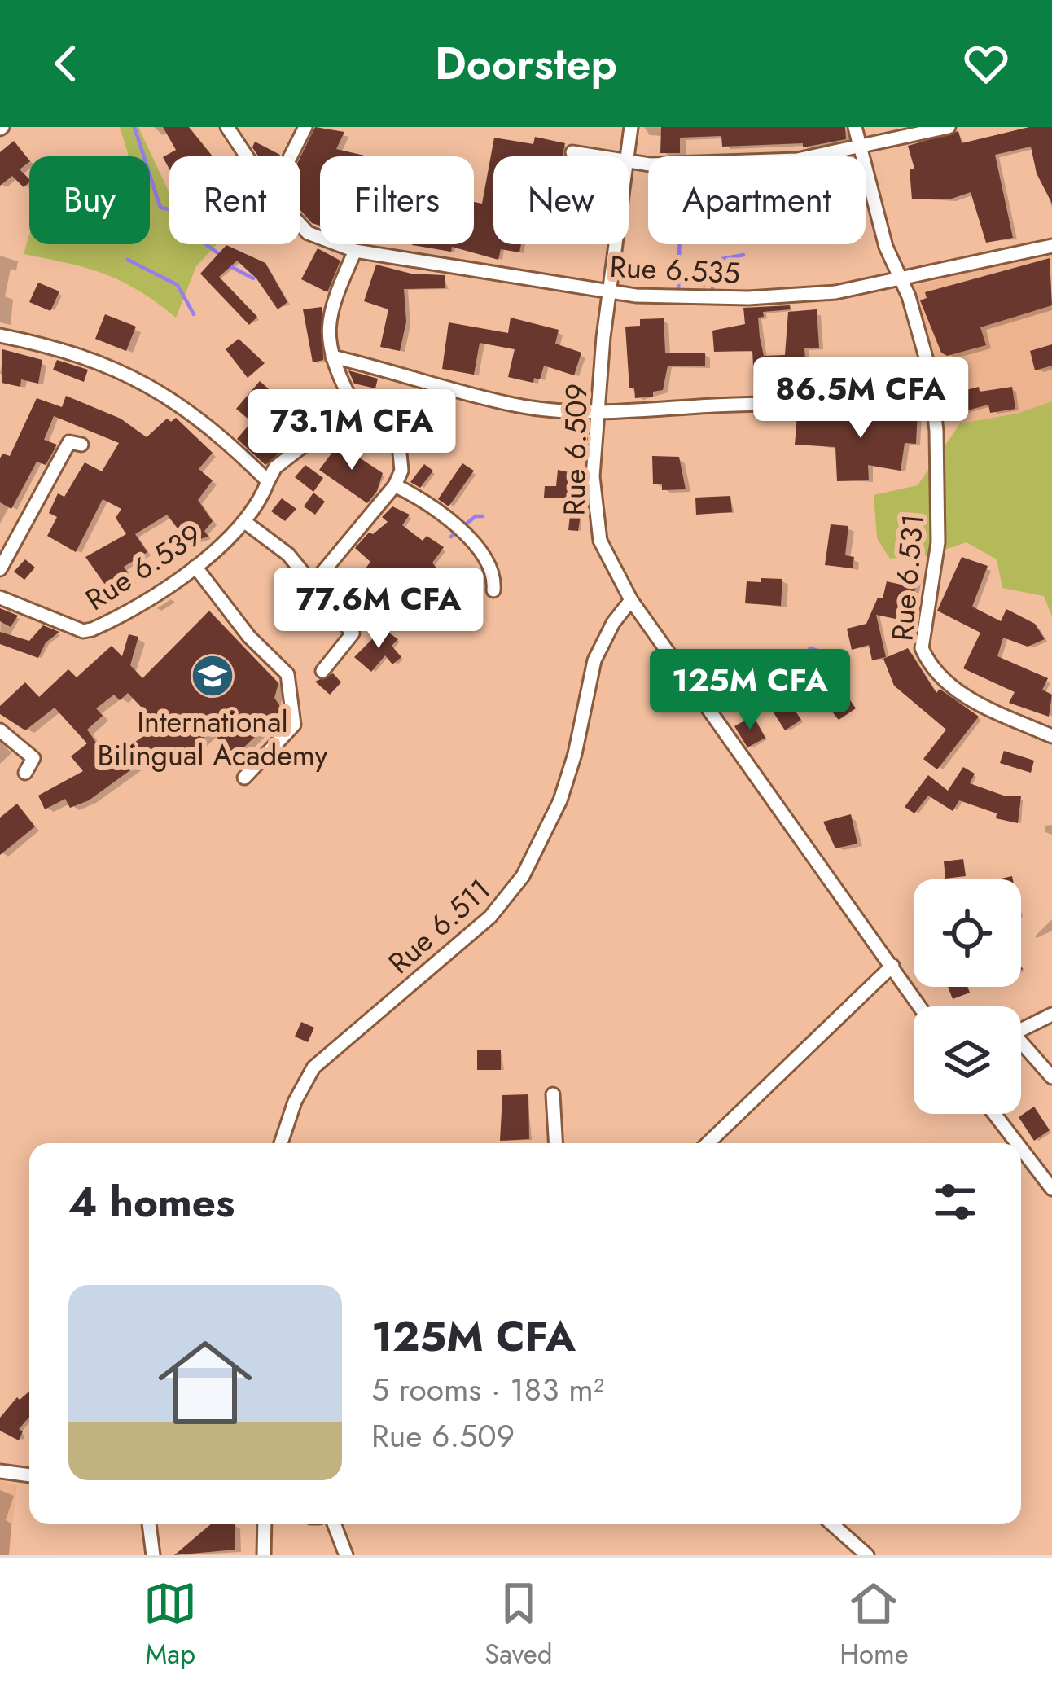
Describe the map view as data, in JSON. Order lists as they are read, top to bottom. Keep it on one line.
{"streets":{"street":["Rue 6.535","Rue 6.509","Rue 6.539","Rue 6.531","Rue 6.511"]},"crossings":[["Rue 6.535","Rue 6.509"],["Rue 6.535","Rue 6.531"],["Rue 6.509","Rue 6.511"]],"places":{"school or university":["International Bilingual Academy"]},"page":{"header":"Doorstep","chip":["Buy","Rent","Filters","New","Apartment"],"price":["86.5M CFA","73.1M CFA","77.6M CFA","125M CFA"],"heading":"4 homes","list":[{"name":"125M CFA","note":"5 rooms · 183 m² · Rue 6.509"}],"tabs":["Map","Saved","Home"]}}
